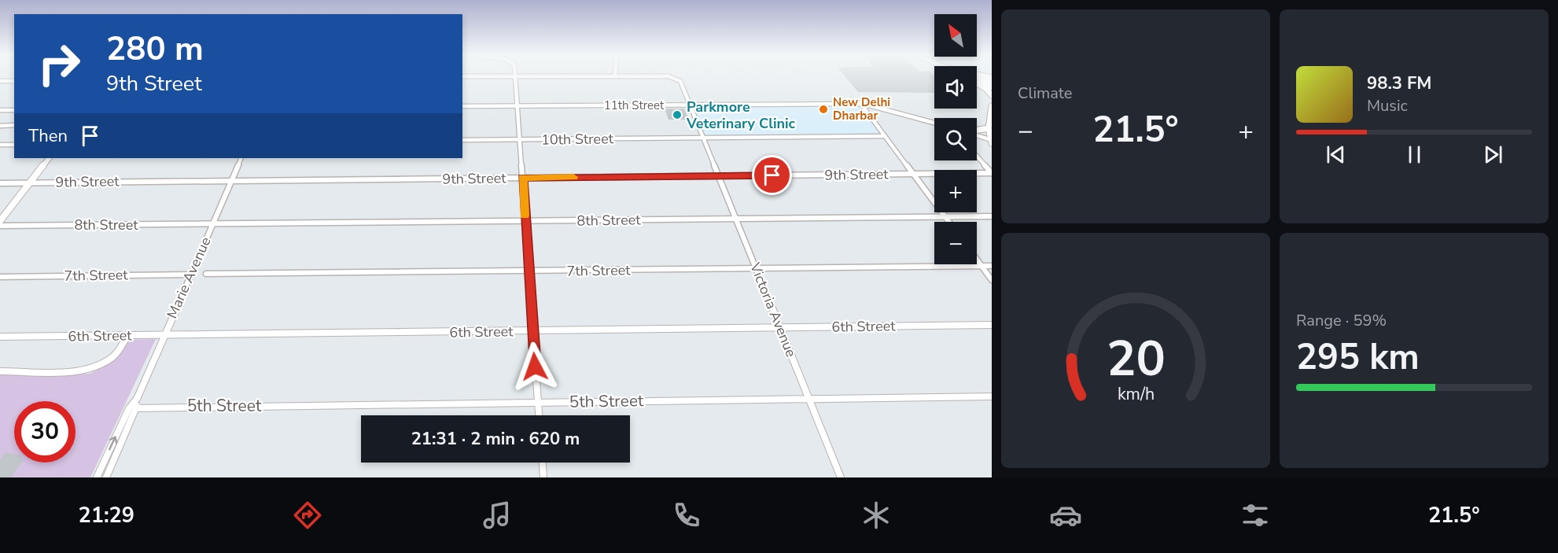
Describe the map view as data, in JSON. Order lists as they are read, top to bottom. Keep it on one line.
{"streets":{"street":["11th Street","10th Street","9th Street","8th Street","7th Street","Marie Avenue","Victoria Avenue","6th Street","5th Street"]},"crossings":[["11th Street","Victoria Avenue"],["10th Street","Victoria Avenue"],["9th Street","Marie Avenue"],["9th Street","Victoria Avenue"],["8th Street","Marie Avenue"],["8th Street","Victoria Avenue"],["7th Street","Marie Avenue"],["7th Street","Victoria Avenue"],["Marie Avenue","6th Street"],["Marie Avenue","5th Street"],["Victoria Avenue","6th Street"],["Victoria Avenue","5th Street"]],"places":["New Delhi Dharbar","Parkmore Veterinary Clinic"],"north":"top left","page":{"tile":["Climate",["Range · 59%","295 km"]],"map_buttons":["+","−"],"turn":["280 m","9th Street"],"song":["98.3 FM","Music"],"heat":["−","21.5°","+"],"then":"Then","limit":"30","trip":"21:31 · 2 min · 620 m","tabs":["21:29","21.5°"],"gauge":["20","km/h"]}}
